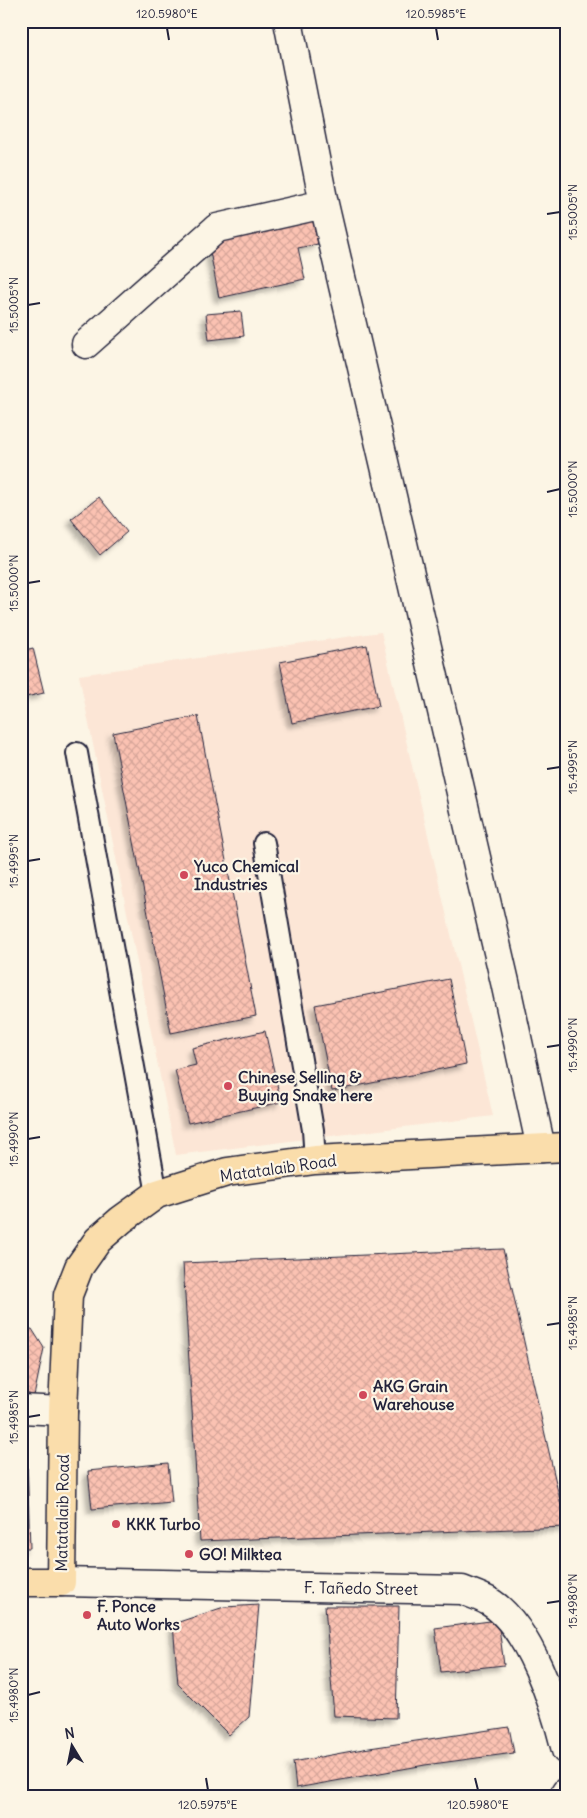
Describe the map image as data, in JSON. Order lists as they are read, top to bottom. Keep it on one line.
{"streets":{"main road":["Matatalaib Road"],"street":["F. Tañedo Street"]},"crossings":[["Matatalaib Road","F. Tañedo Street"]],"places":["Yuco Chemical Industries","Chinese Selling & Buying Snake here","AKG Grain Warehouse","KKK Turbo","GO! Milktea","F. Ponce Auto Works"],"north":"top","coordinates":["120.5980°E","120.5985°E","15.5005°N","15.5000°N","15.4995°N","15.4990°N","15.4985°N","15.4980°N","120.5975°E"]}
